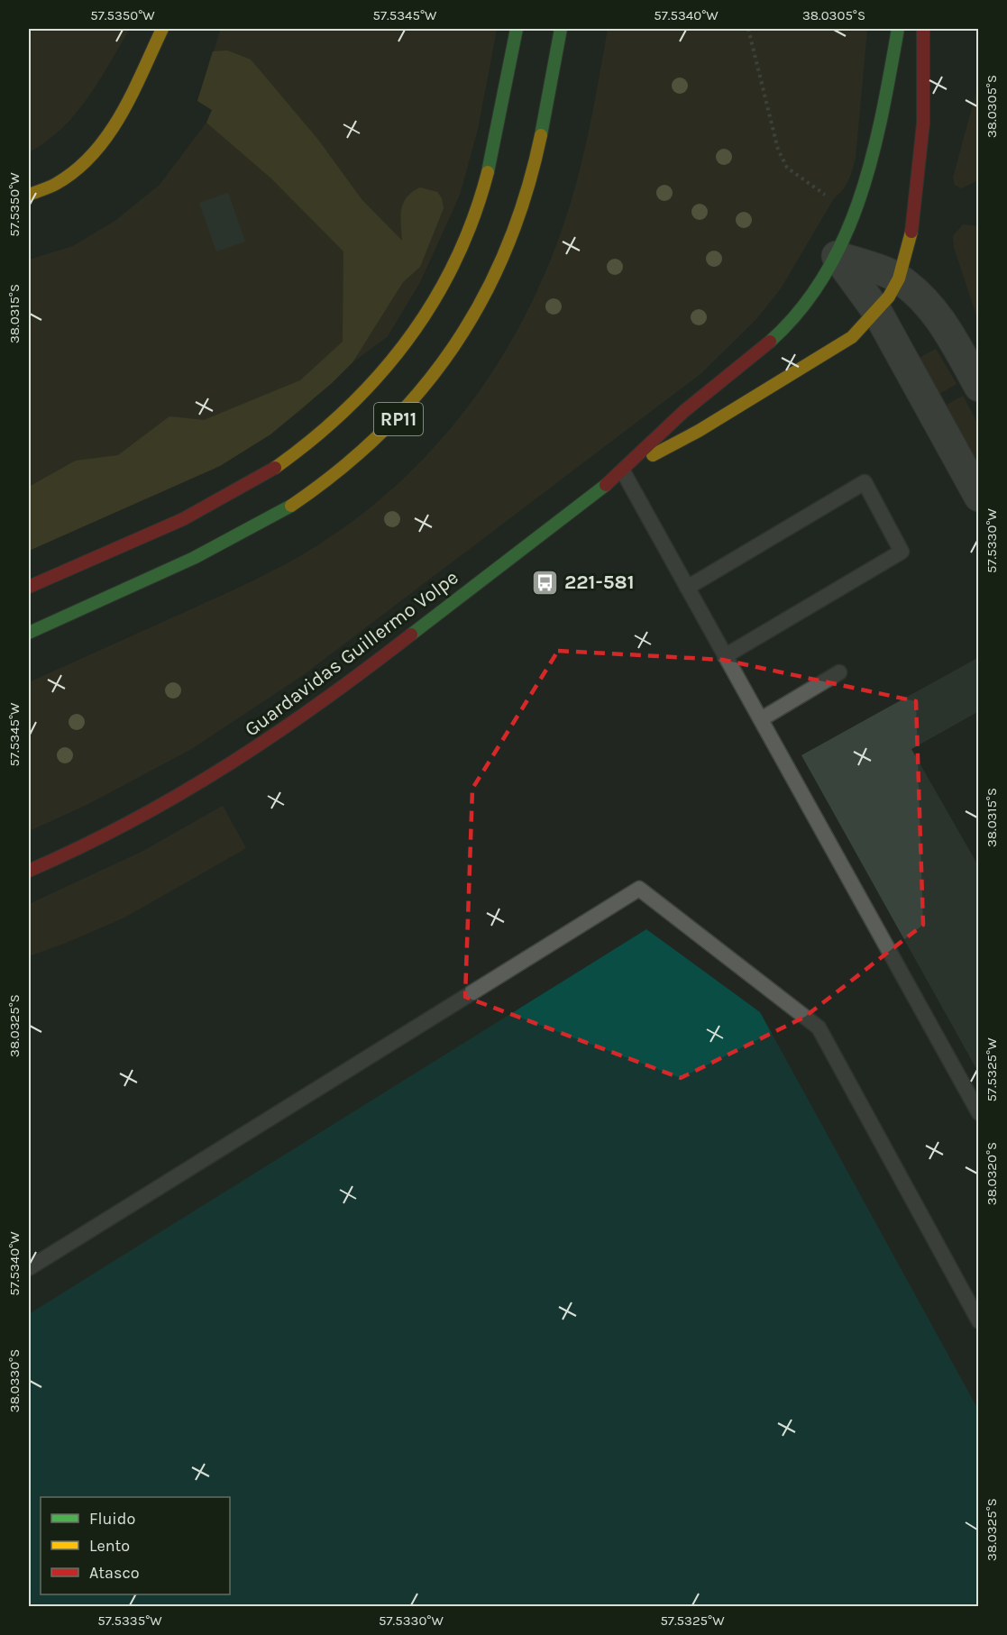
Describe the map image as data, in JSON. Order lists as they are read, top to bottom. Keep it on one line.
{"streets":{"main road":["RP11","Guardavidas Guillermo Volpe"]},"places":{"bus stop":["221-581"]},"legend":["Fluido","Lento","Atasco"],"coordinates":["57.5350°W","57.5345°W","57.5340°W","38.0305°S","38.0315°S","57.5330°W","38.0325°S","57.5325°W","38.0320°S","38.0330°S","57.5335°W"]}
